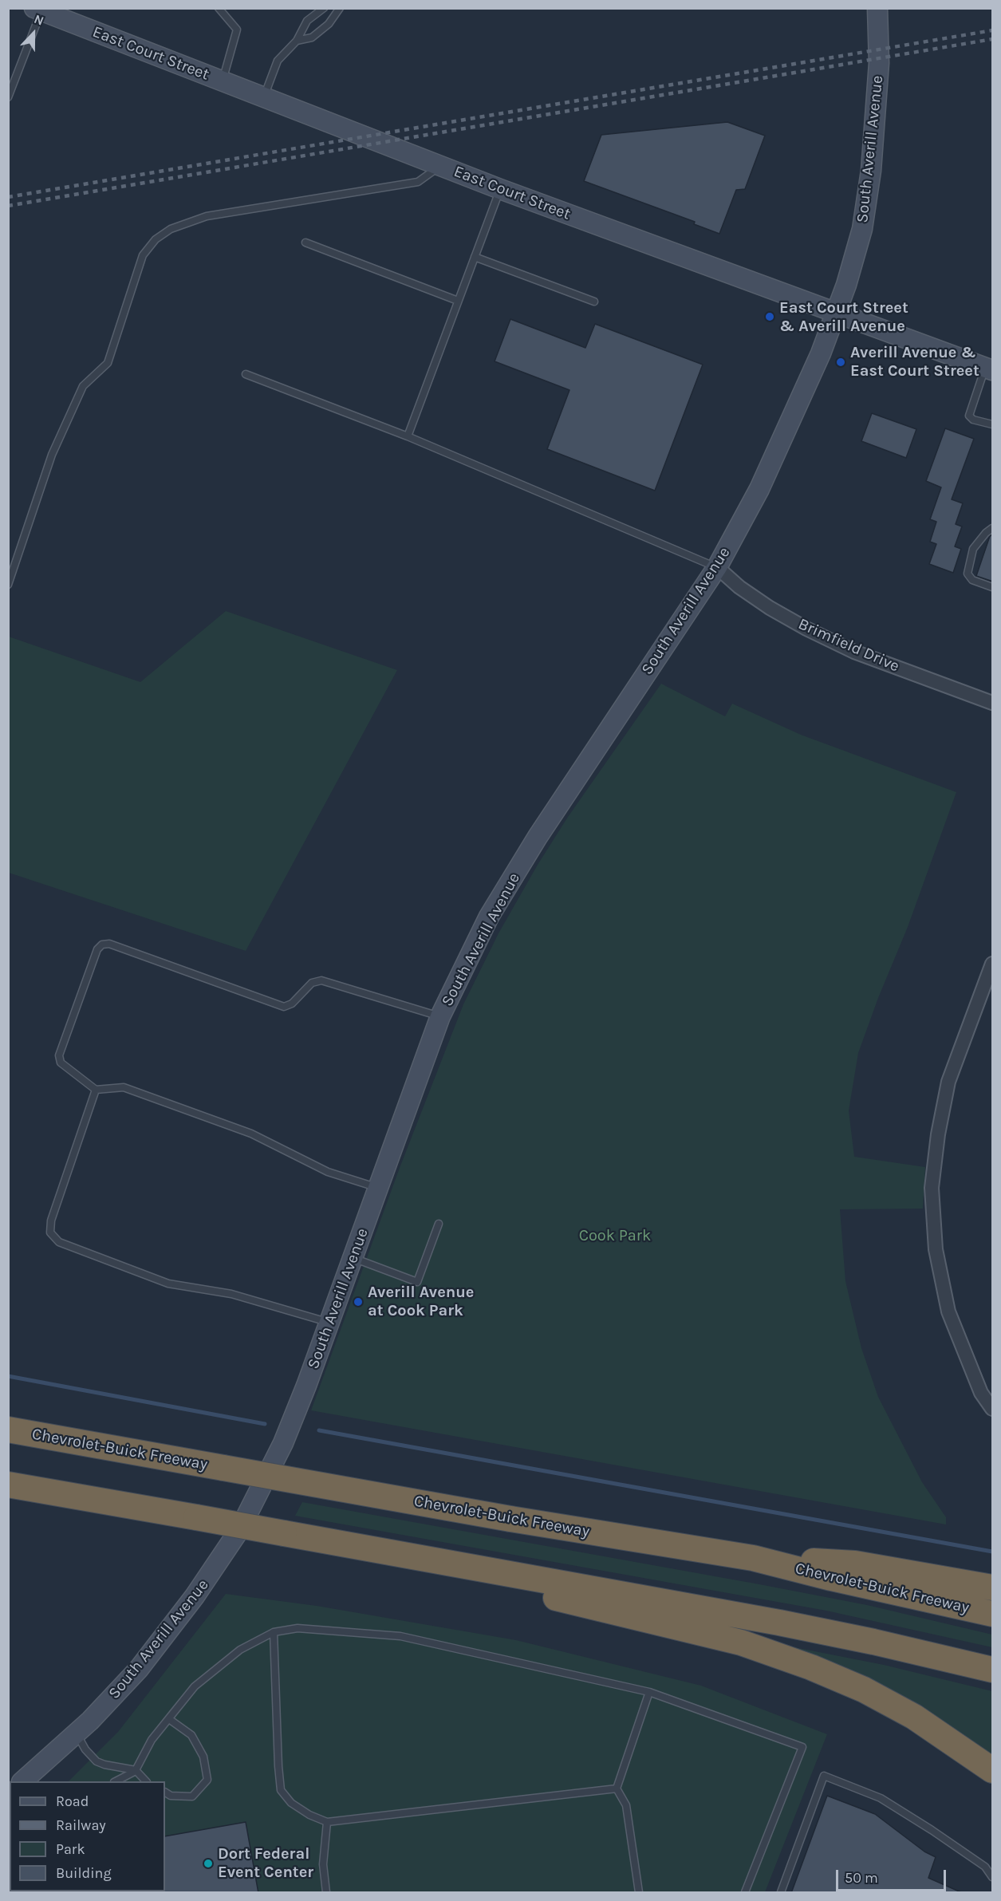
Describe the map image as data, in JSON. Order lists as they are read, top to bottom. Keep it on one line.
{"streets":{"highway":["Chevrolet-Buick Freeway"],"street":["East Court Street","South Averill Avenue","Brimfield Drive"]},"crossings":[["East Court Street","South Averill Avenue"],["South Averill Avenue","Brimfield Drive"]],"parks":["Cook Park"],"places":["East Court Street & Averill Avenue","Averill Avenue & East Court Street","Averill Avenue at Cook Park","Dort Federal Event Center"],"legend":["Road","Railway","Park","Building"],"scale_bar":"50 m","north":"top"}
